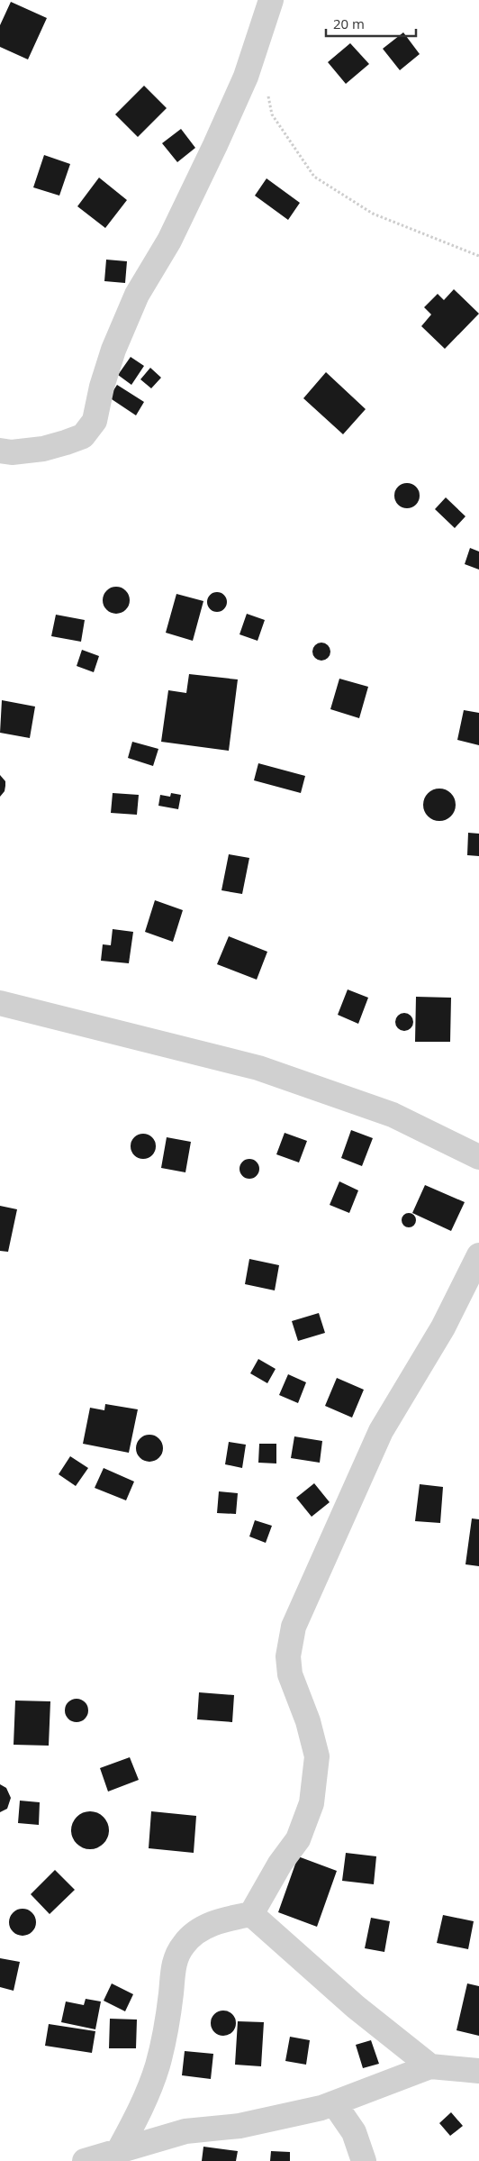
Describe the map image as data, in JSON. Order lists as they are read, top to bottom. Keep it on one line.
{"scale_bar":"20 m"}
